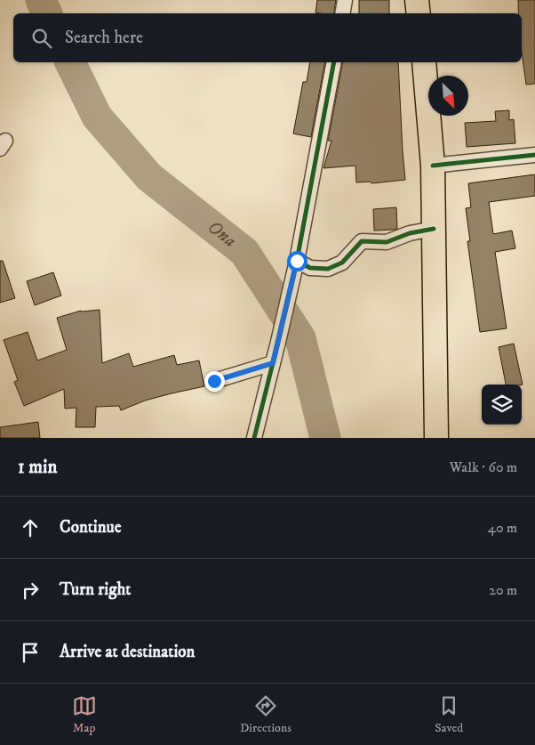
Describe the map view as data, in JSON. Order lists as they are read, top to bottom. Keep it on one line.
{"water":["Ona"],"north":"bottom right","page":{"search":"Search here","heading":["1 min","Walk · 60 m"],"list":[["Continue","40 m"],["Turn right","20 m"],"Arrive at destination"],"nav":["Map","Directions","Saved"]}}
